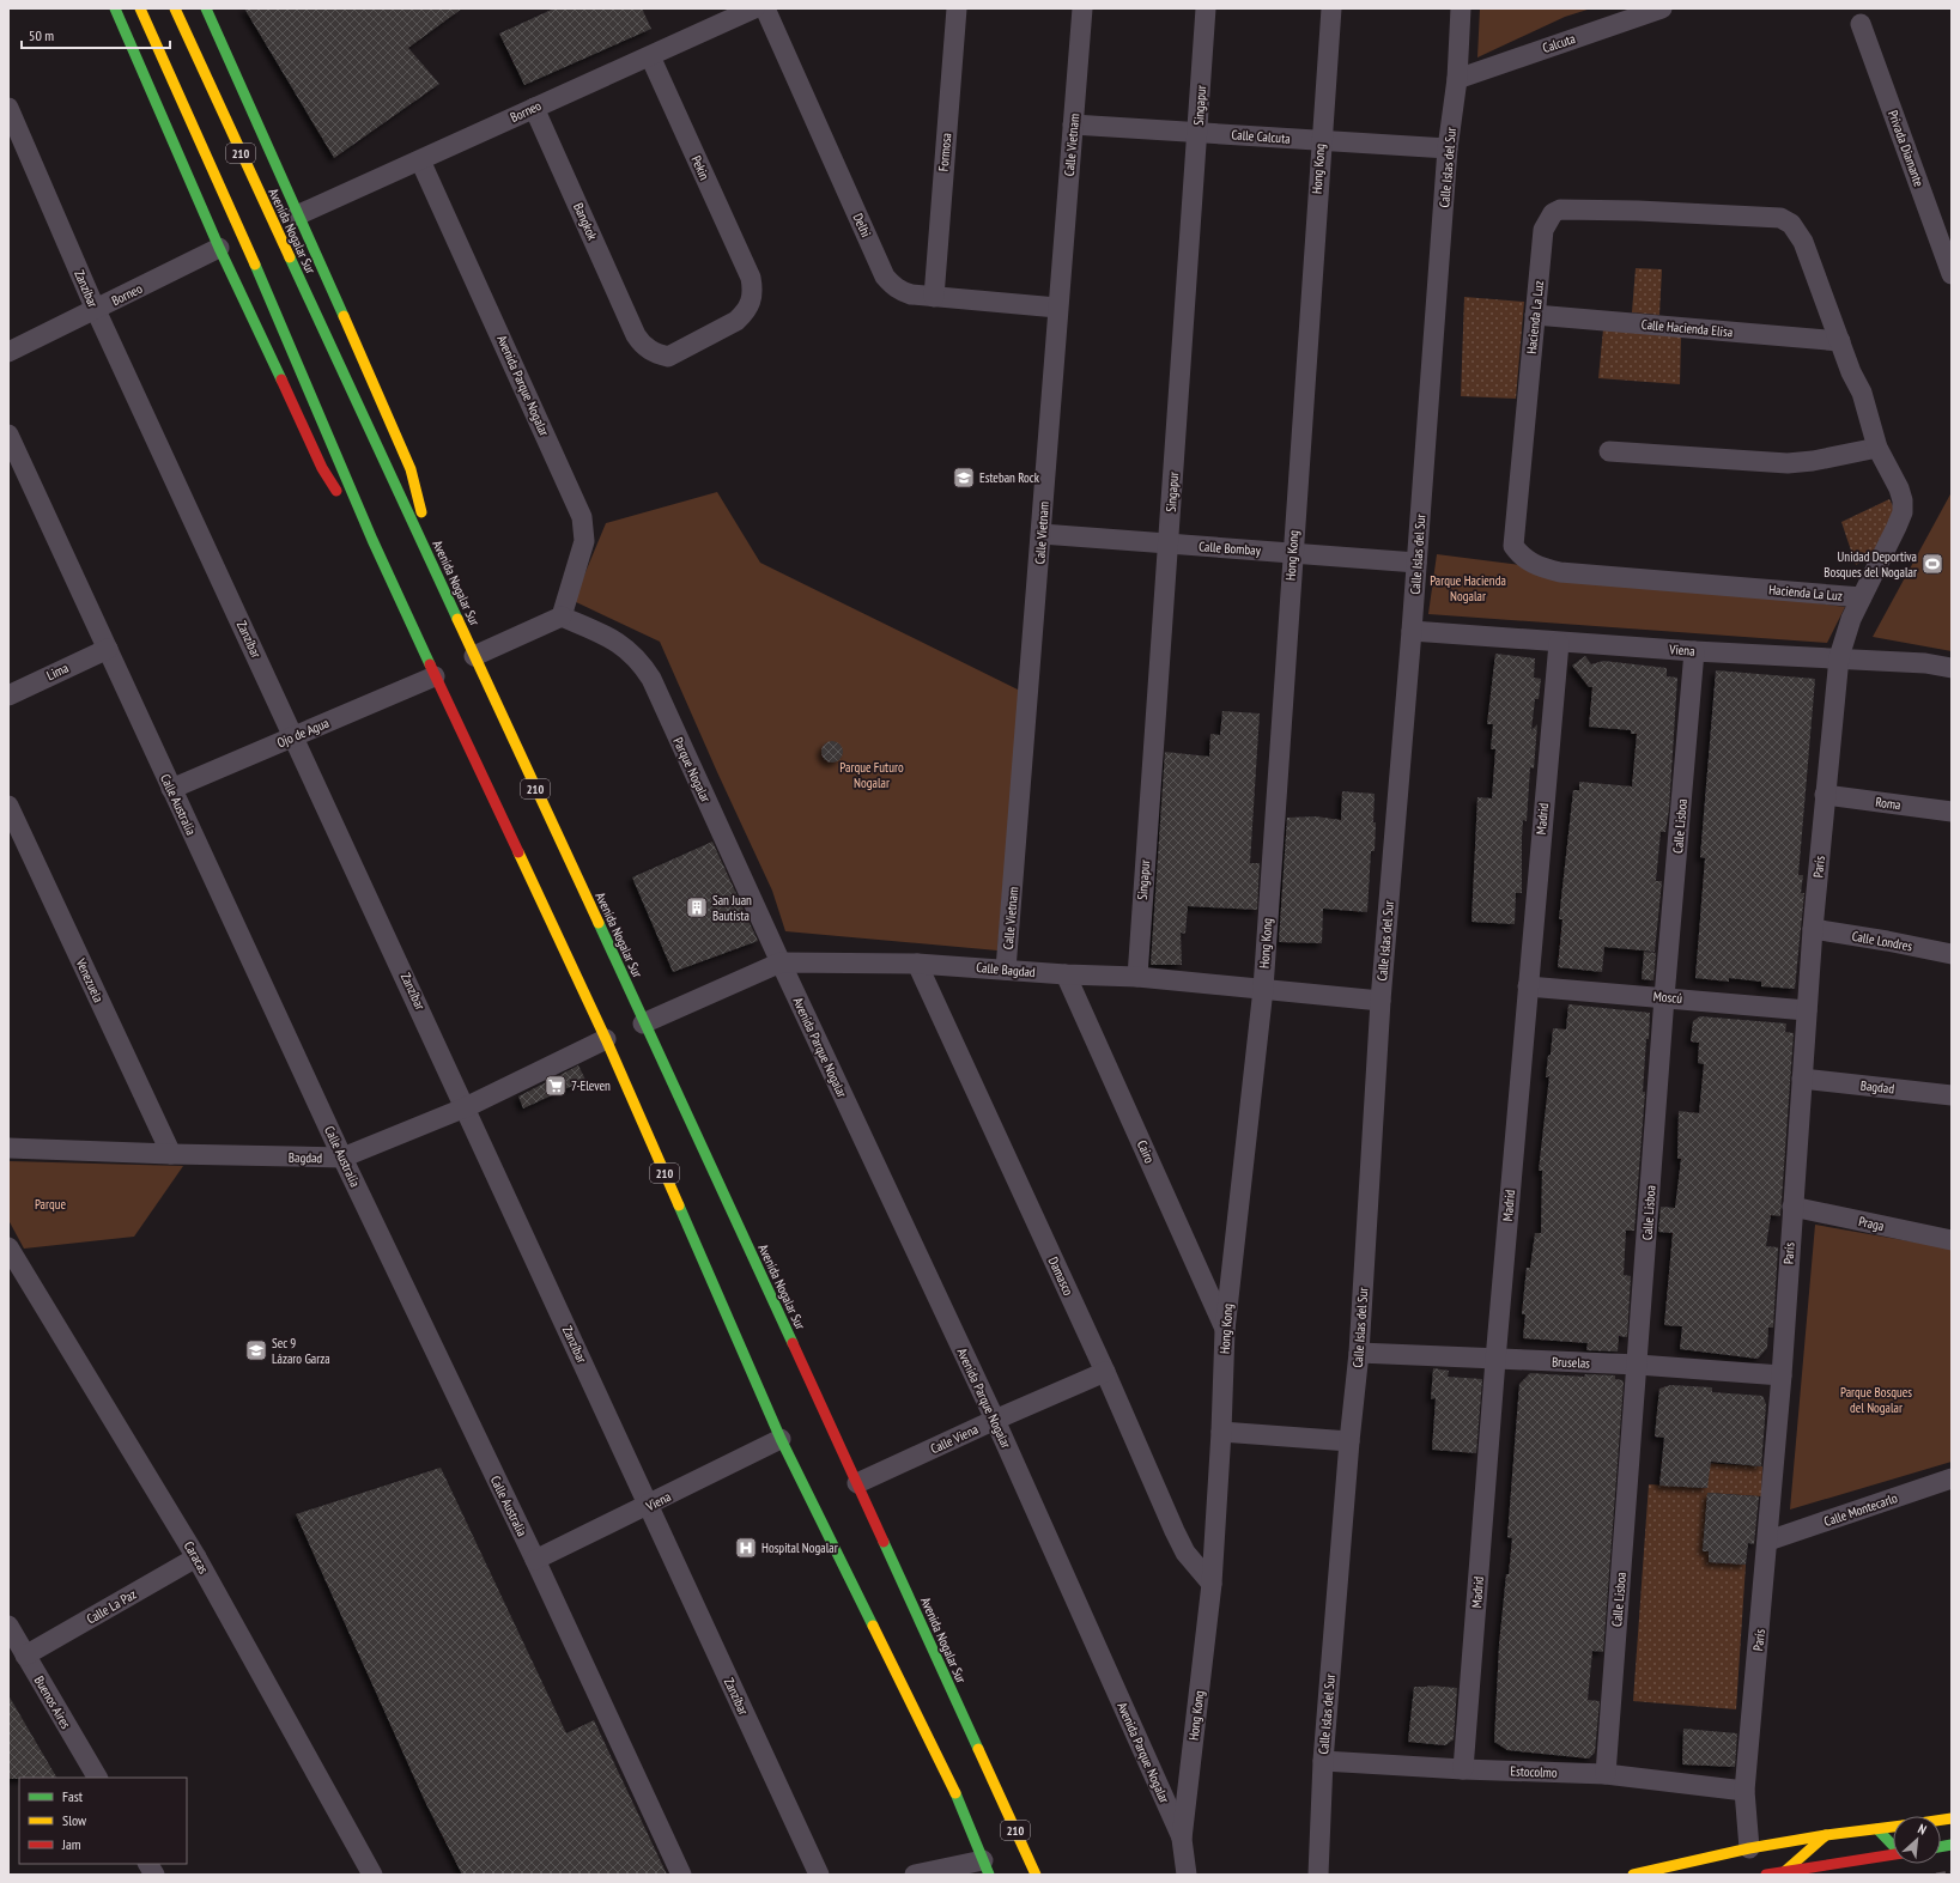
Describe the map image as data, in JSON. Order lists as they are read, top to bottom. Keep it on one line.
{"streets":{"main road":["210","Avenida Nogalar Sur"],"street":["Calcuta","Singapur","Borneo","Calle Calcuta","Calle Vietnam","Privada Diamante","Formosa","Pekin","Calle Islas del Sur","Hong Kong","Bangkok","Delhi","Zanzíbar","Hacienda La Luz","Calle Hacienda Elisa","Avenida Parque Nogalar","Calle Bombay","Viena","Lima","Ojo de Agua","Parque Nogalar","Roma","Calle Australia","Madrid","Calle Lisboa","París","Calle Londres","Calle Bagdad","Venezuela","Moscú","Bagdad","Cairo","Praga","Damasco","Bruselas","Calle Viena","Calle Montecarlo","Caracas","Calle La Paz","Buenos Aires","Estocolmo"]},"crossings":[["Calcuta","Calle Islas del Sur"],["Singapur","Calle Calcuta"],["Singapur","Calle Bombay"],["Singapur","Calle Bagdad"],["Borneo","Pekin"],["Borneo","Bangkok"],["Borneo","Zanzíbar"],["Borneo","Avenida Parque Nogalar"],["Calle Calcuta","Calle Vietnam"],["Calle Calcuta","Calle Islas del Sur"],["Calle Calcuta","Hong Kong"],["Calle Vietnam","Delhi"],["Calle Vietnam","Calle Bombay"],["Calle Vietnam","Calle Bagdad"],["Formosa","Delhi"],["210","Viena"],["210","Ojo de Agua"],["210","Bagdad"],["Pekin","Bangkok"],["Calle Islas del Sur","Calle Bombay"],["Calle Islas del Sur","Viena"],["Calle Islas del Sur","Calle Bagdad"],["Calle Islas del Sur","Bruselas"],["Calle Islas del Sur","Estocolmo"],["Hong Kong","Avenida Parque Nogalar"],["Hong Kong","Calle Bombay"],["Hong Kong","Calle Bagdad"],["Hong Kong","Cairo"],["Hong Kong","Damasco"],["Avenida Nogalar Sur","Calle Bagdad"],["Avenida Nogalar Sur","Calle Viena"],["Zanzíbar","Viena"],["Zanzíbar","Ojo de Agua"],["Zanzíbar","Bagdad"],["Hacienda La Luz","Calle Hacienda Elisa"],["Hacienda La Luz","Viena"],["Hacienda La Luz","París"],["Avenida Parque Nogalar","Parque Nogalar"],["Avenida Parque Nogalar","Calle Bagdad"],["Avenida Parque Nogalar","Calle Viena"],["Viena","Calle Australia"],["Viena","Madrid"],["Viena","Calle Lisboa"],["Viena","París"],["Lima","Calle Australia"],["Ojo de Agua","Calle Australia"],["Parque Nogalar","Calle Bagdad"],["Roma","París"],["Calle Australia","Bagdad"],["Madrid","Moscú"],["Madrid","Bruselas"],["Madrid","Estocolmo"],["Calle Lisboa","Moscú"],["Calle Lisboa","Bruselas"],["Calle Lisboa","Estocolmo"],["París","Calle Londres"],["París","Moscú"],["París","Bagdad"],["París","Praga"],["París","Bruselas"],["París","Calle Montecarlo"],["París","Estocolmo"],["Calle Bagdad","Cairo"],["Calle Bagdad","Damasco"],["Venezuela","Bagdad"],["Damasco","Calle Viena"],["Caracas","Calle La Paz"],["Calle La Paz","Buenos Aires"]],"parks":["Parque Hacienda Nogalar","Parque Futuro Nogalar","Parque","Parque Bosques del Nogalar"],"places":{"school or university":["Esteban Rock","Sec 9 Lázaro Garza"],"sports":["Unidad Deportiva Bosques del Nogalar"],"building":["San Juan Bautista"],"supermarket":["7-Eleven"],"hospital":["Hospital Nogalar"]},"legend":["Fast","Slow","Jam"],"scale_bar":"50 m","north":"top right"}
